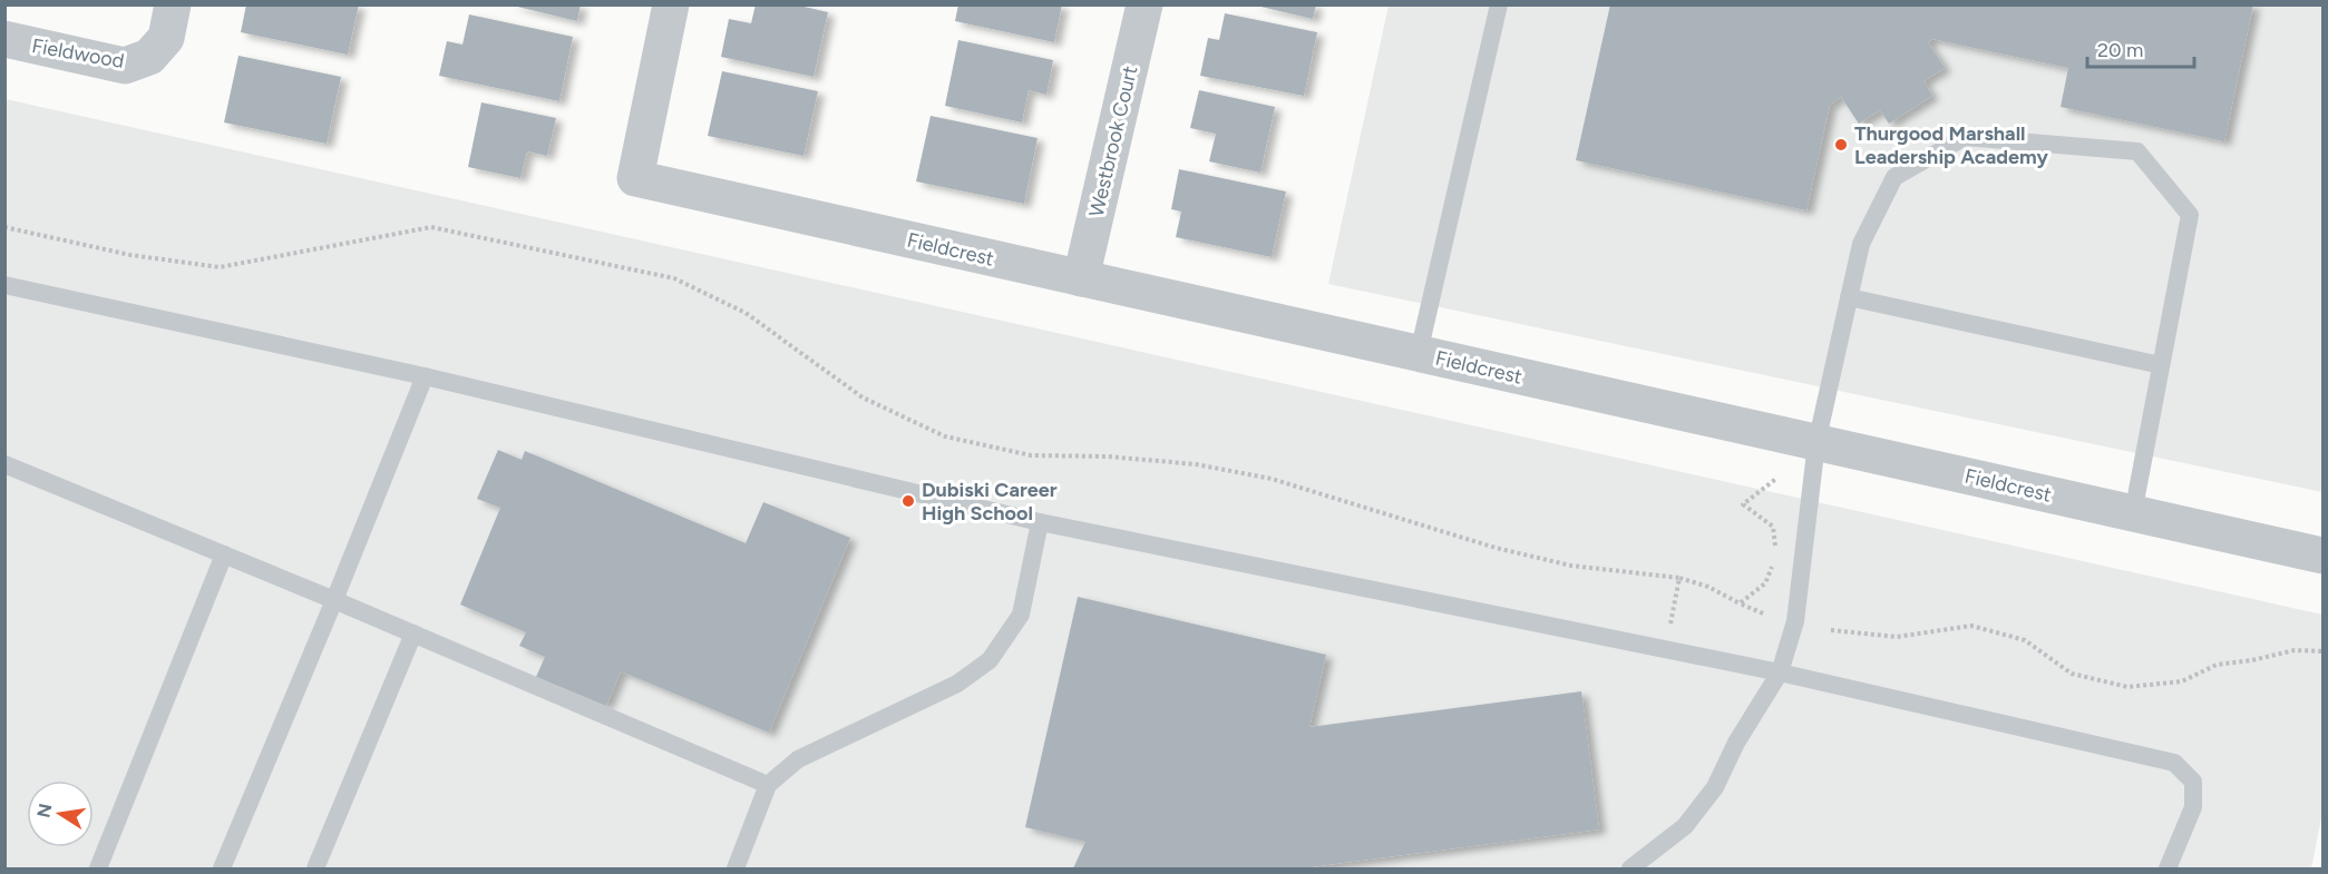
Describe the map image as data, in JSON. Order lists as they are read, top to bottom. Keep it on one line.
{"streets":{"street":["Fieldwood","Westbrook Court","Fieldcrest"]},"crossings":[["Westbrook Court","Fieldcrest"]],"places":["Thurgood Marshall Leadership Academy","Dubiski Career High School"],"scale_bar":"20 m","north":"left"}
